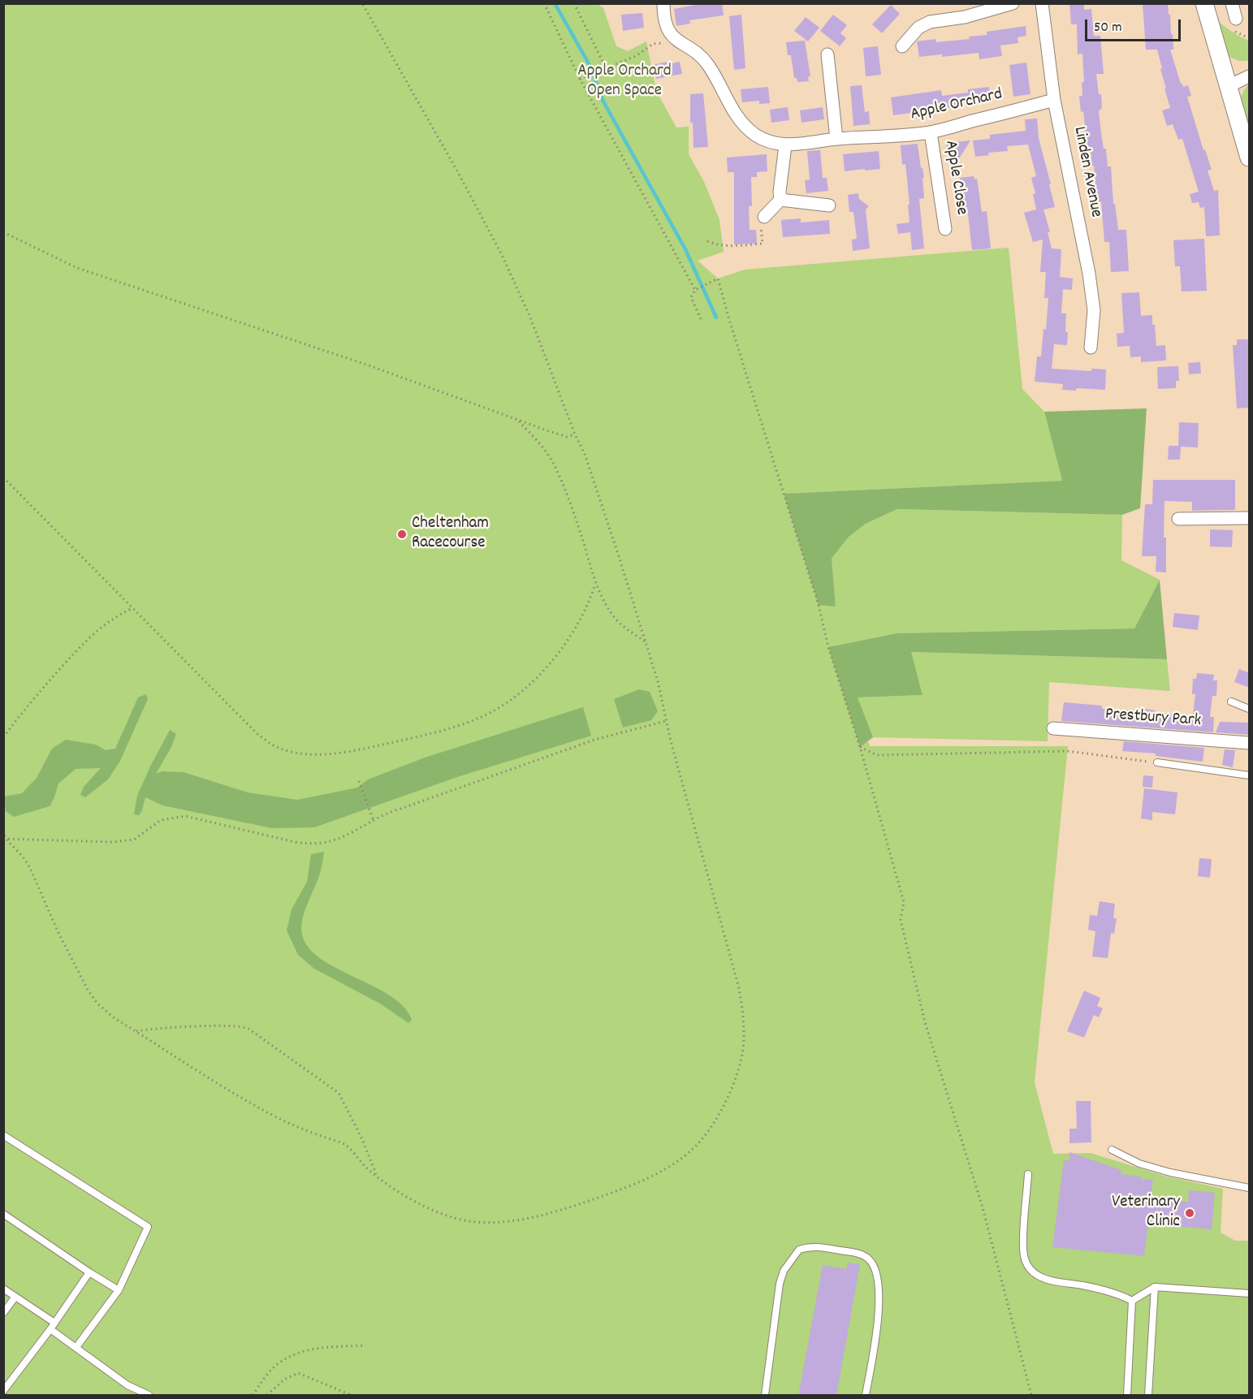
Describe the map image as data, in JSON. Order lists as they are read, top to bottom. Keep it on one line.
{"streets":{"street":["Apple Orchard","Linden Avenue","Apple Close","Prestbury Park"]},"crossings":[["Apple Orchard","Linden Avenue"],["Apple Orchard","Apple Close"]],"parks":["Apple Orchard Open Space"],"places":["Cheltenham Racecourse","Veterinary Clinic"],"scale_bar":"50 m"}
